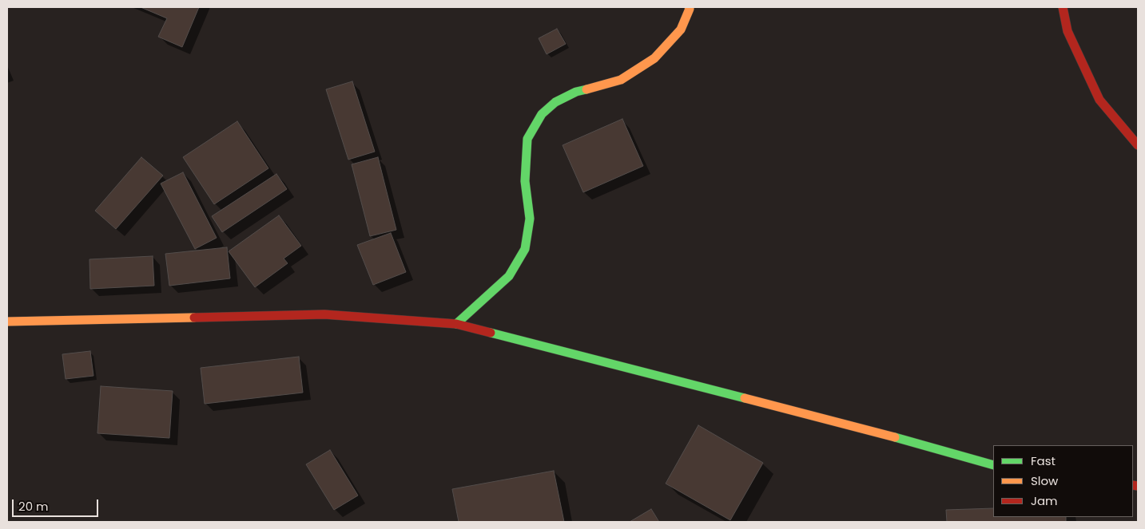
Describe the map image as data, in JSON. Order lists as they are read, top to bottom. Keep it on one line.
{"legend":["Fast","Slow","Jam"],"scale_bar":"20 m"}
